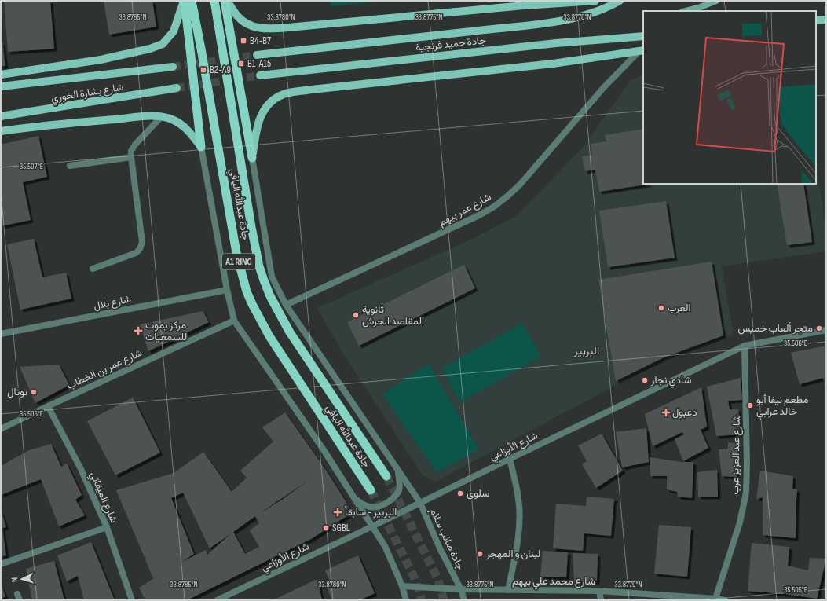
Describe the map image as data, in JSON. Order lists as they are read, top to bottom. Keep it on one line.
{"streets":{"highway":["جادة عبدالله اليافي","A1 RING"],"main road":["جادة حميد فرنجية","شارع بشارة الخوري"],"street":["شارع عمر بيهم","شارع بلال","شارع عمر بن الخطاب","شارع الأوزاعي","شارع عبد العزيز عرب","شارع الميقاتي","جادة صائب سلام","شارع محمد علي بيهم"]},"crossings":[["جادة عبدالله اليافي","شارع عمر بيهم"],["جادة عبدالله اليافي","شارع الأوزاعي"],["جادة عبدالله اليافي","جادة صائب سلام"],["شارع عمر بن الخطاب","شارع الميقاتي"],["شارع الأوزاعي","شارع عبد العزيز عرب"],["شارع الأوزاعي","جادة صائب سلام"],["شارع عبد العزيز عرب","شارع محمد علي بيهم"],["جادة صائب سلام","شارع محمد علي بيهم"]],"districts":["البربير"],"places":{"transit":["B4-B7","B1-A15","B2-A9"],"other":["العرب","ثانوية المقاصد الحرش","متجر ألعاب خميس","شادي نجار","توتال","مطعم نيفا أبو خالد عرابي","سلوى","SGBL","لبنان و المهجر"],"health":["مركز يموت للسمعيات","دعبول","البربير - سابقاً"]},"north":"left","coordinates":["33.8785°N","33.8780°N","33.8775°N","33.8770°N","35.507°E","35.506°E","35.505°E"]}
